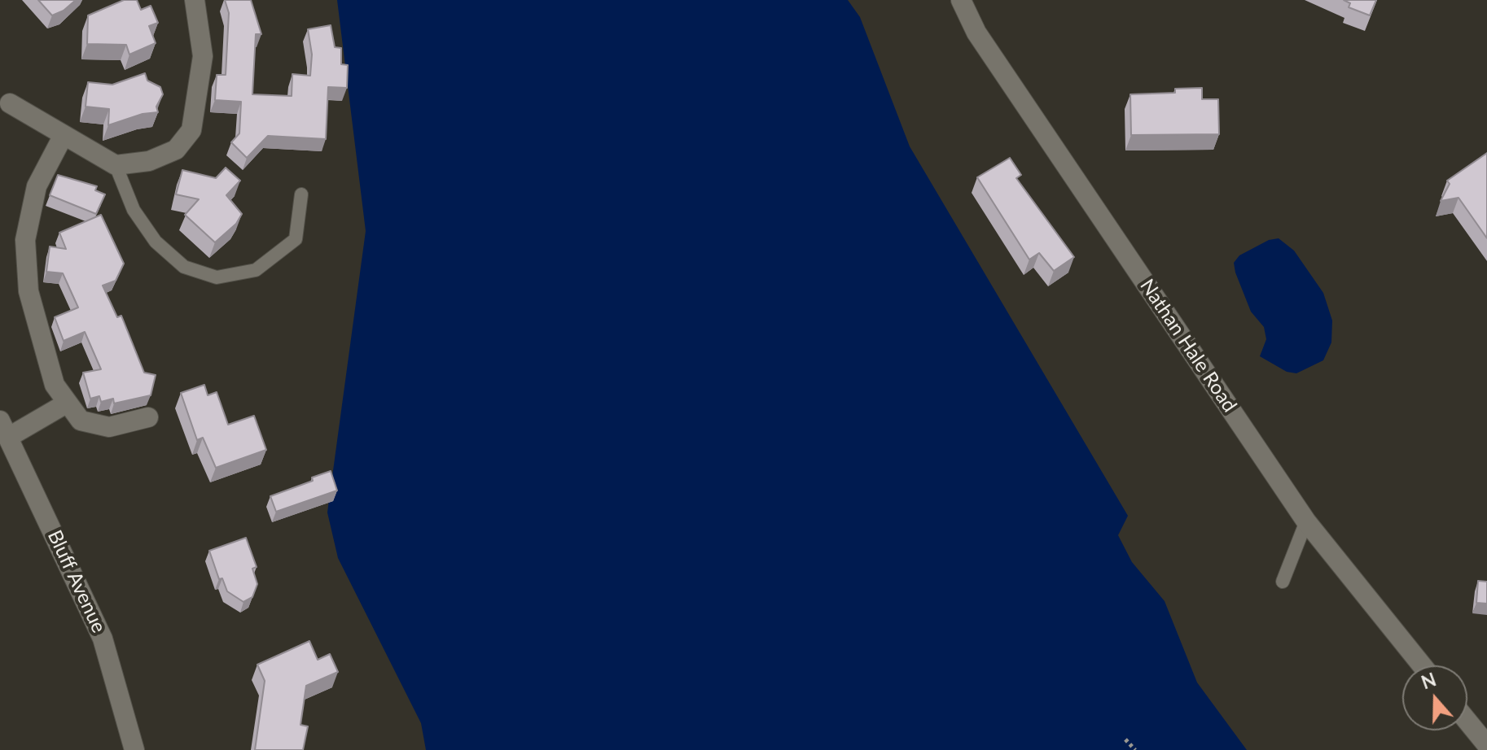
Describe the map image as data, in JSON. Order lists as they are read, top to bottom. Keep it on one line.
{"streets":{"street":["Nathan Hale Road","Bluff Avenue"]},"north":"top"}
